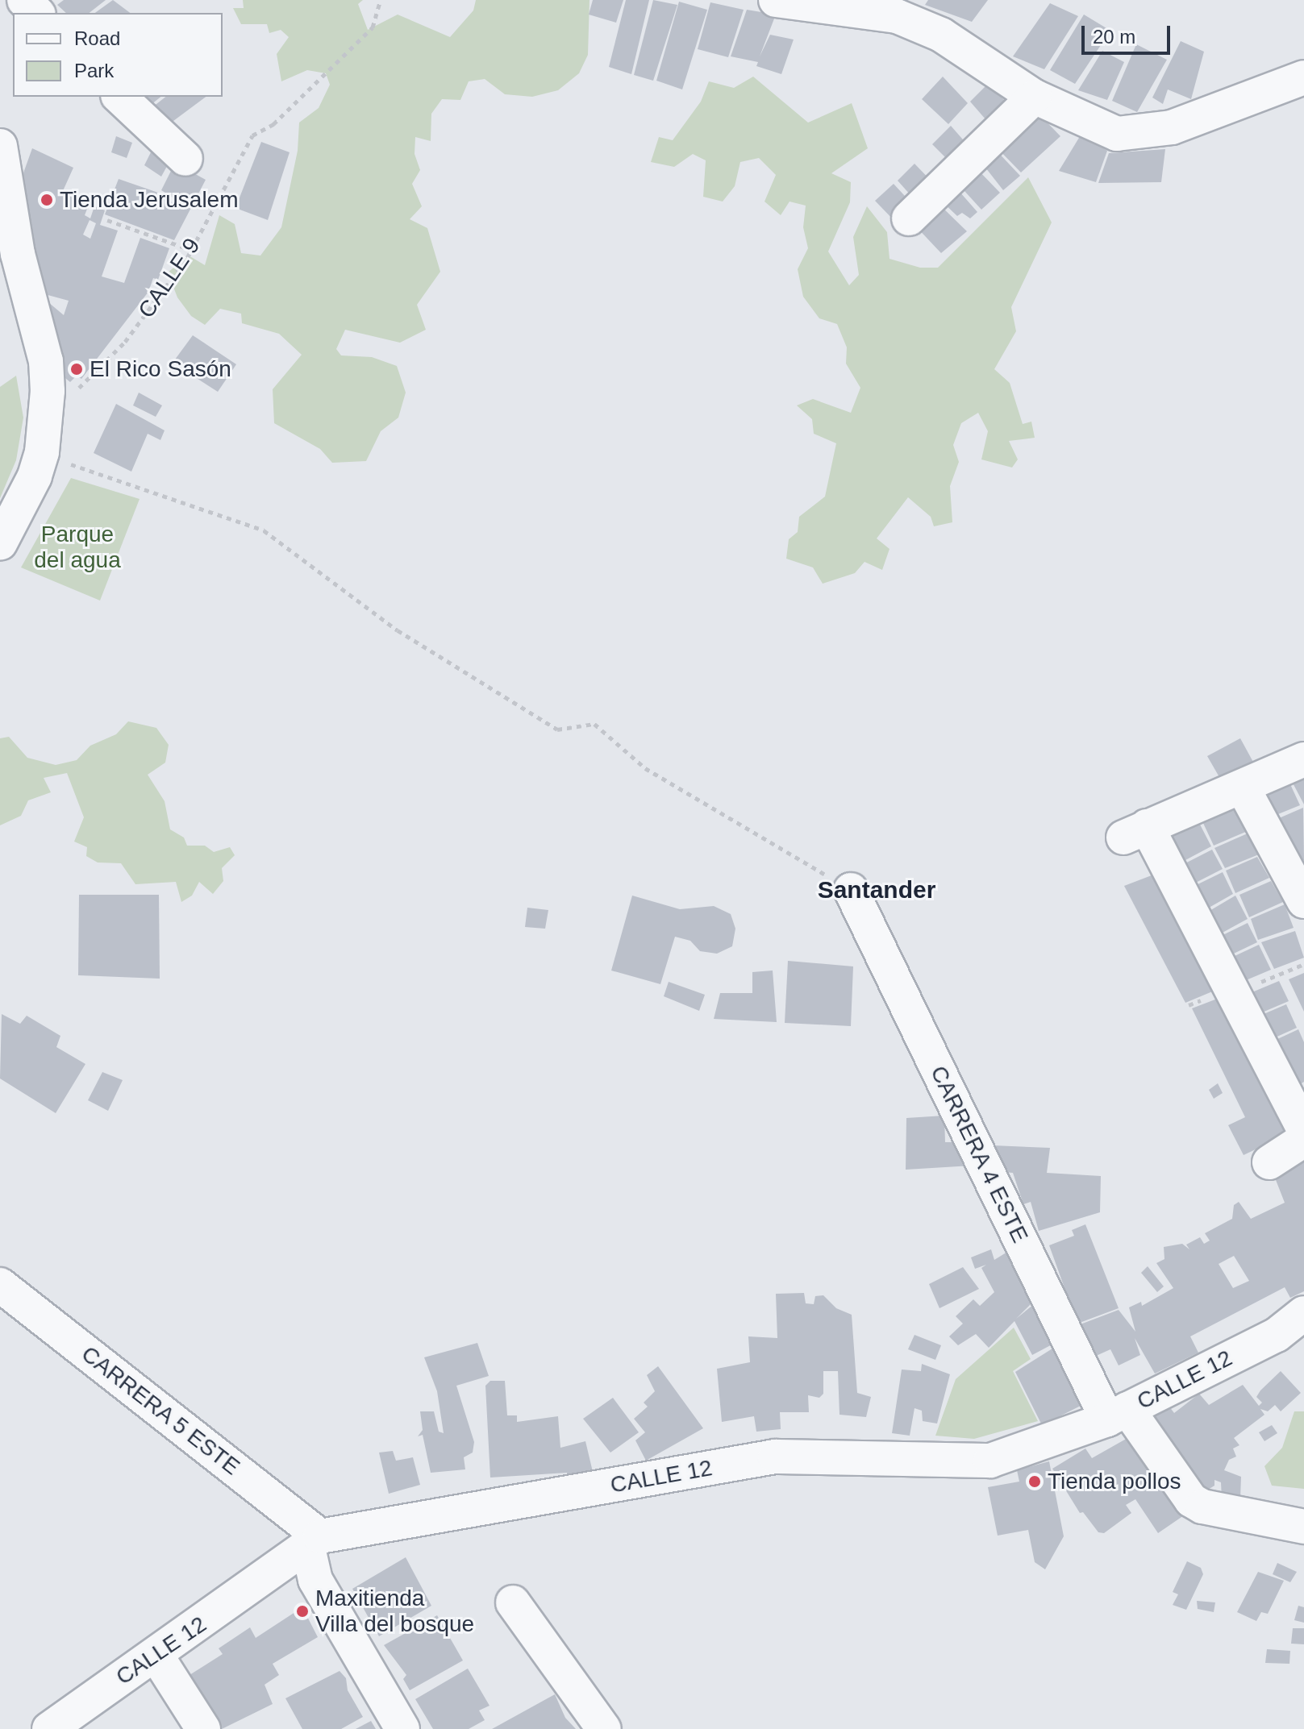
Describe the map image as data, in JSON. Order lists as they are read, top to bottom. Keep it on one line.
{"streets":{"street":["CARRERA 4 ESTE","CALLE 12","CARRERA 5 ESTE"],"path":["CALLE 9"]},"crossings":[["CARRERA 4 ESTE","CALLE 12"],["CALLE 12","CARRERA 5 ESTE"]],"districts":["Santander"],"parks":["Parque del agua"],"places":["Tienda Jerusalem","El Rico Sasón","Tienda pollos","Maxitienda Villa del bosque"],"legend":["Road","Park"],"scale_bar":"20 m"}
